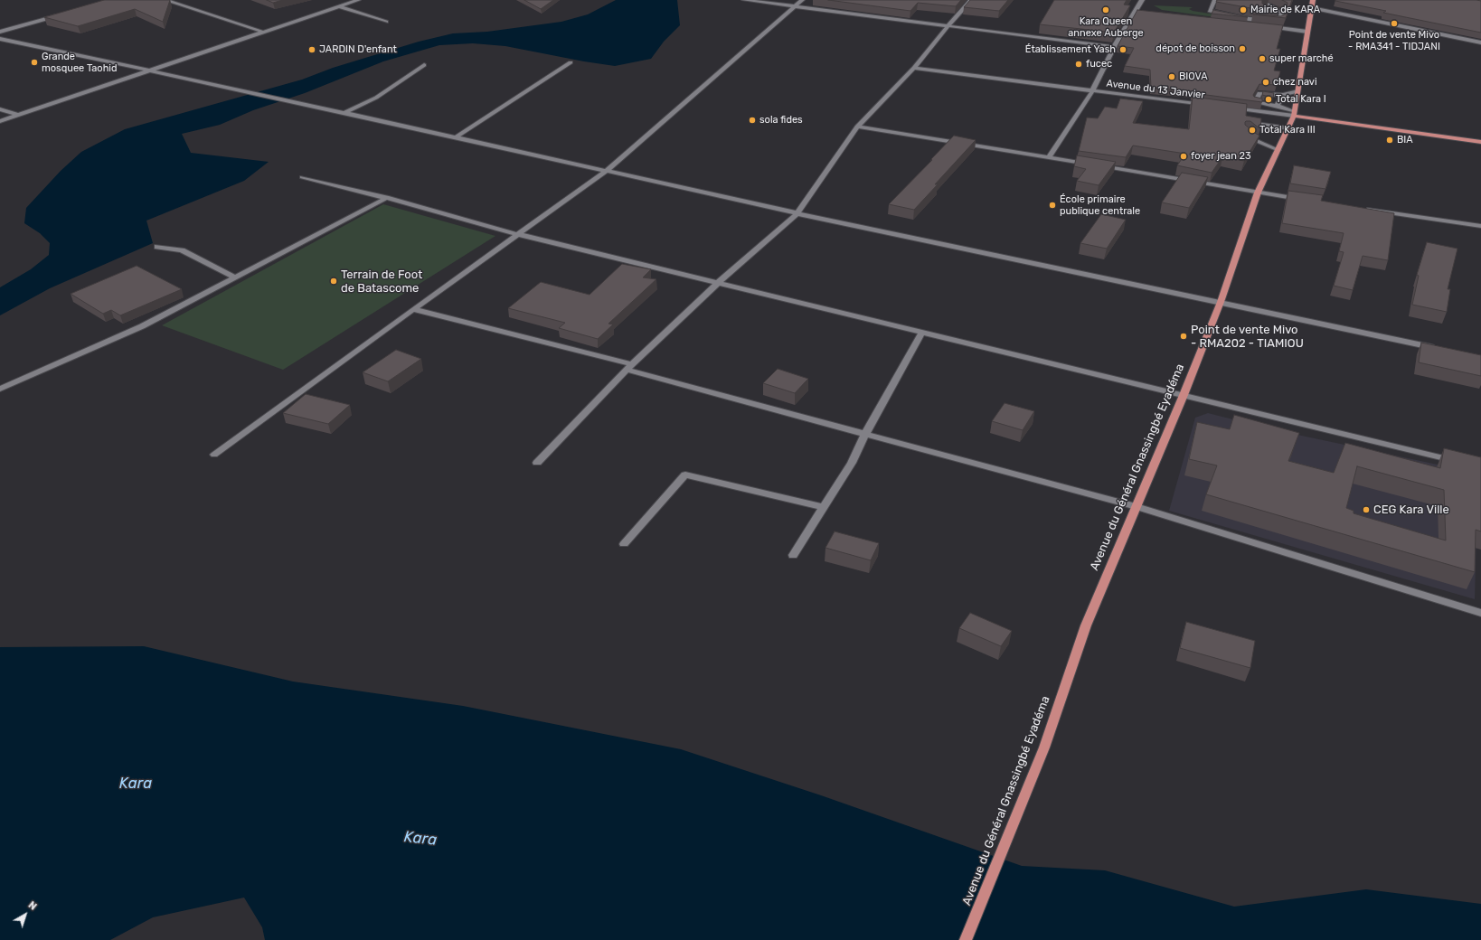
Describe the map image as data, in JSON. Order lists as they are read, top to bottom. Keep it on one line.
{"streets":{"main road":["Avenue du Général Gnassingbé Eyadéma"],"street":["Avenue du 13 Janvier"]},"water":["Kara"],"places":["Kara Queen annexe Auberge","Mairie de KARA","Point de vente Mivo - RMA341 - TIDJANI","dépot de boisson","JARDIN D'enfant","Établissement Yash","super marché","Grande mosquee Taohid","fucec","BIOVA","chez navi","Total Kara I","sola fides","Total Kara III","BIA","foyer jean 23","École primaire publique centrale","Terrain de Foot de Batascome","Point de vente Mivo - RMA202 - TIAMIOU","CEG Kara Ville"],"north":"top right"}
